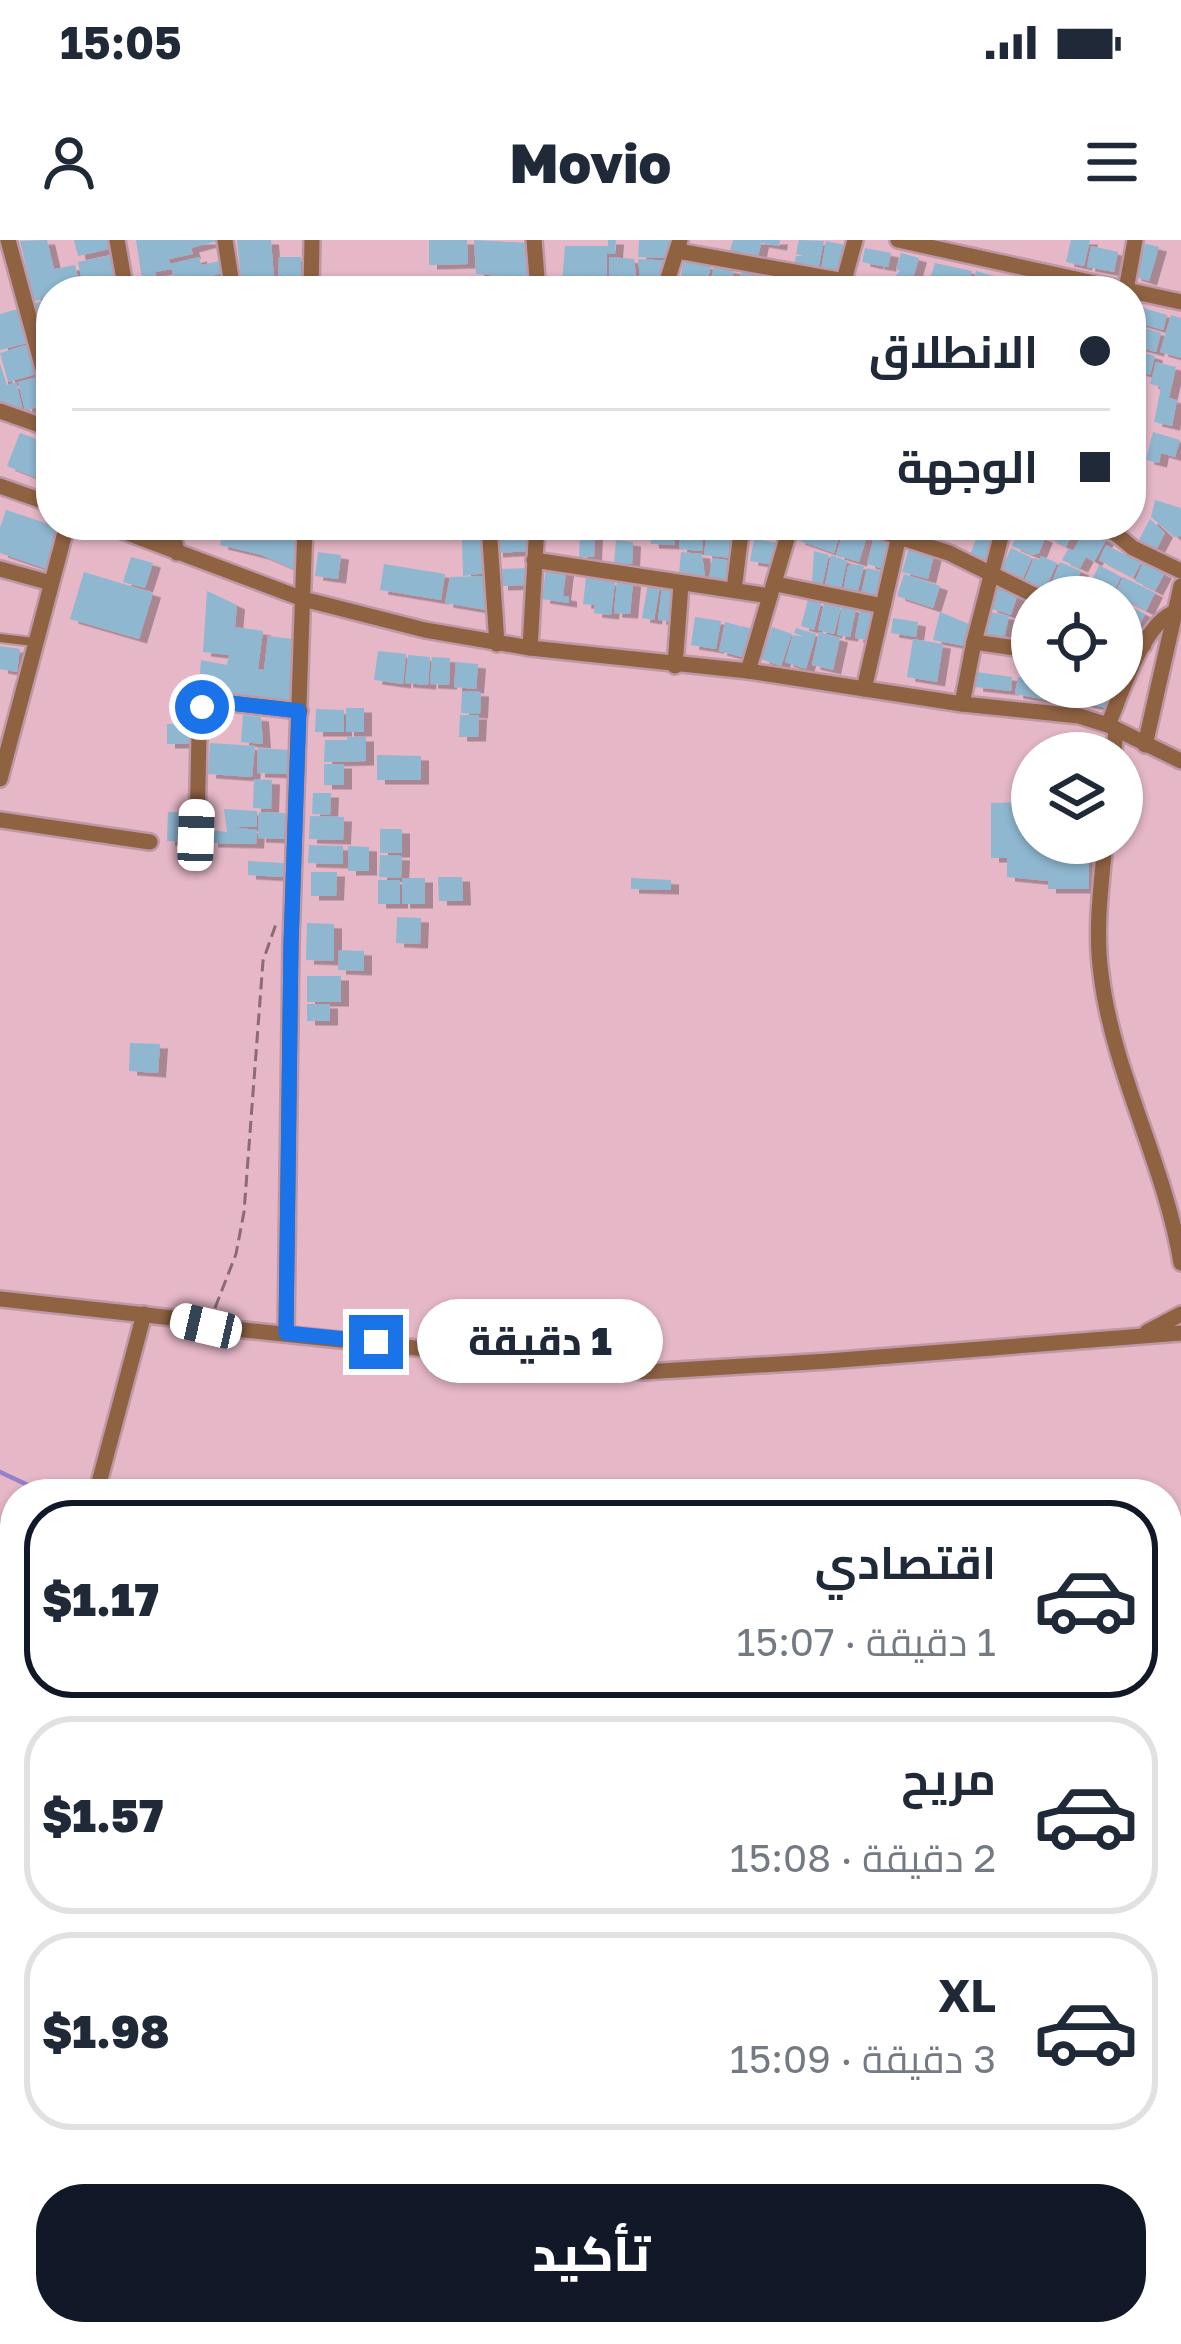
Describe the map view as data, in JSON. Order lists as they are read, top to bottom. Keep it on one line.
{"page":{"status":"15:05","header":"Movio","banner":["الانطلاق","الوجهة"],"bubble":"1 دقيقة","list":[{"name":"اقتصادي","note":"1 دقيقة · 15:07","value":"$1.17"},{"name":"مريح","note":"2 دقيقة · 15:08","value":"$1.57"},{"name":"XL","note":"3 دقيقة · 15:09","value":"$1.98"}],"buttons":"تأكيد"}}
